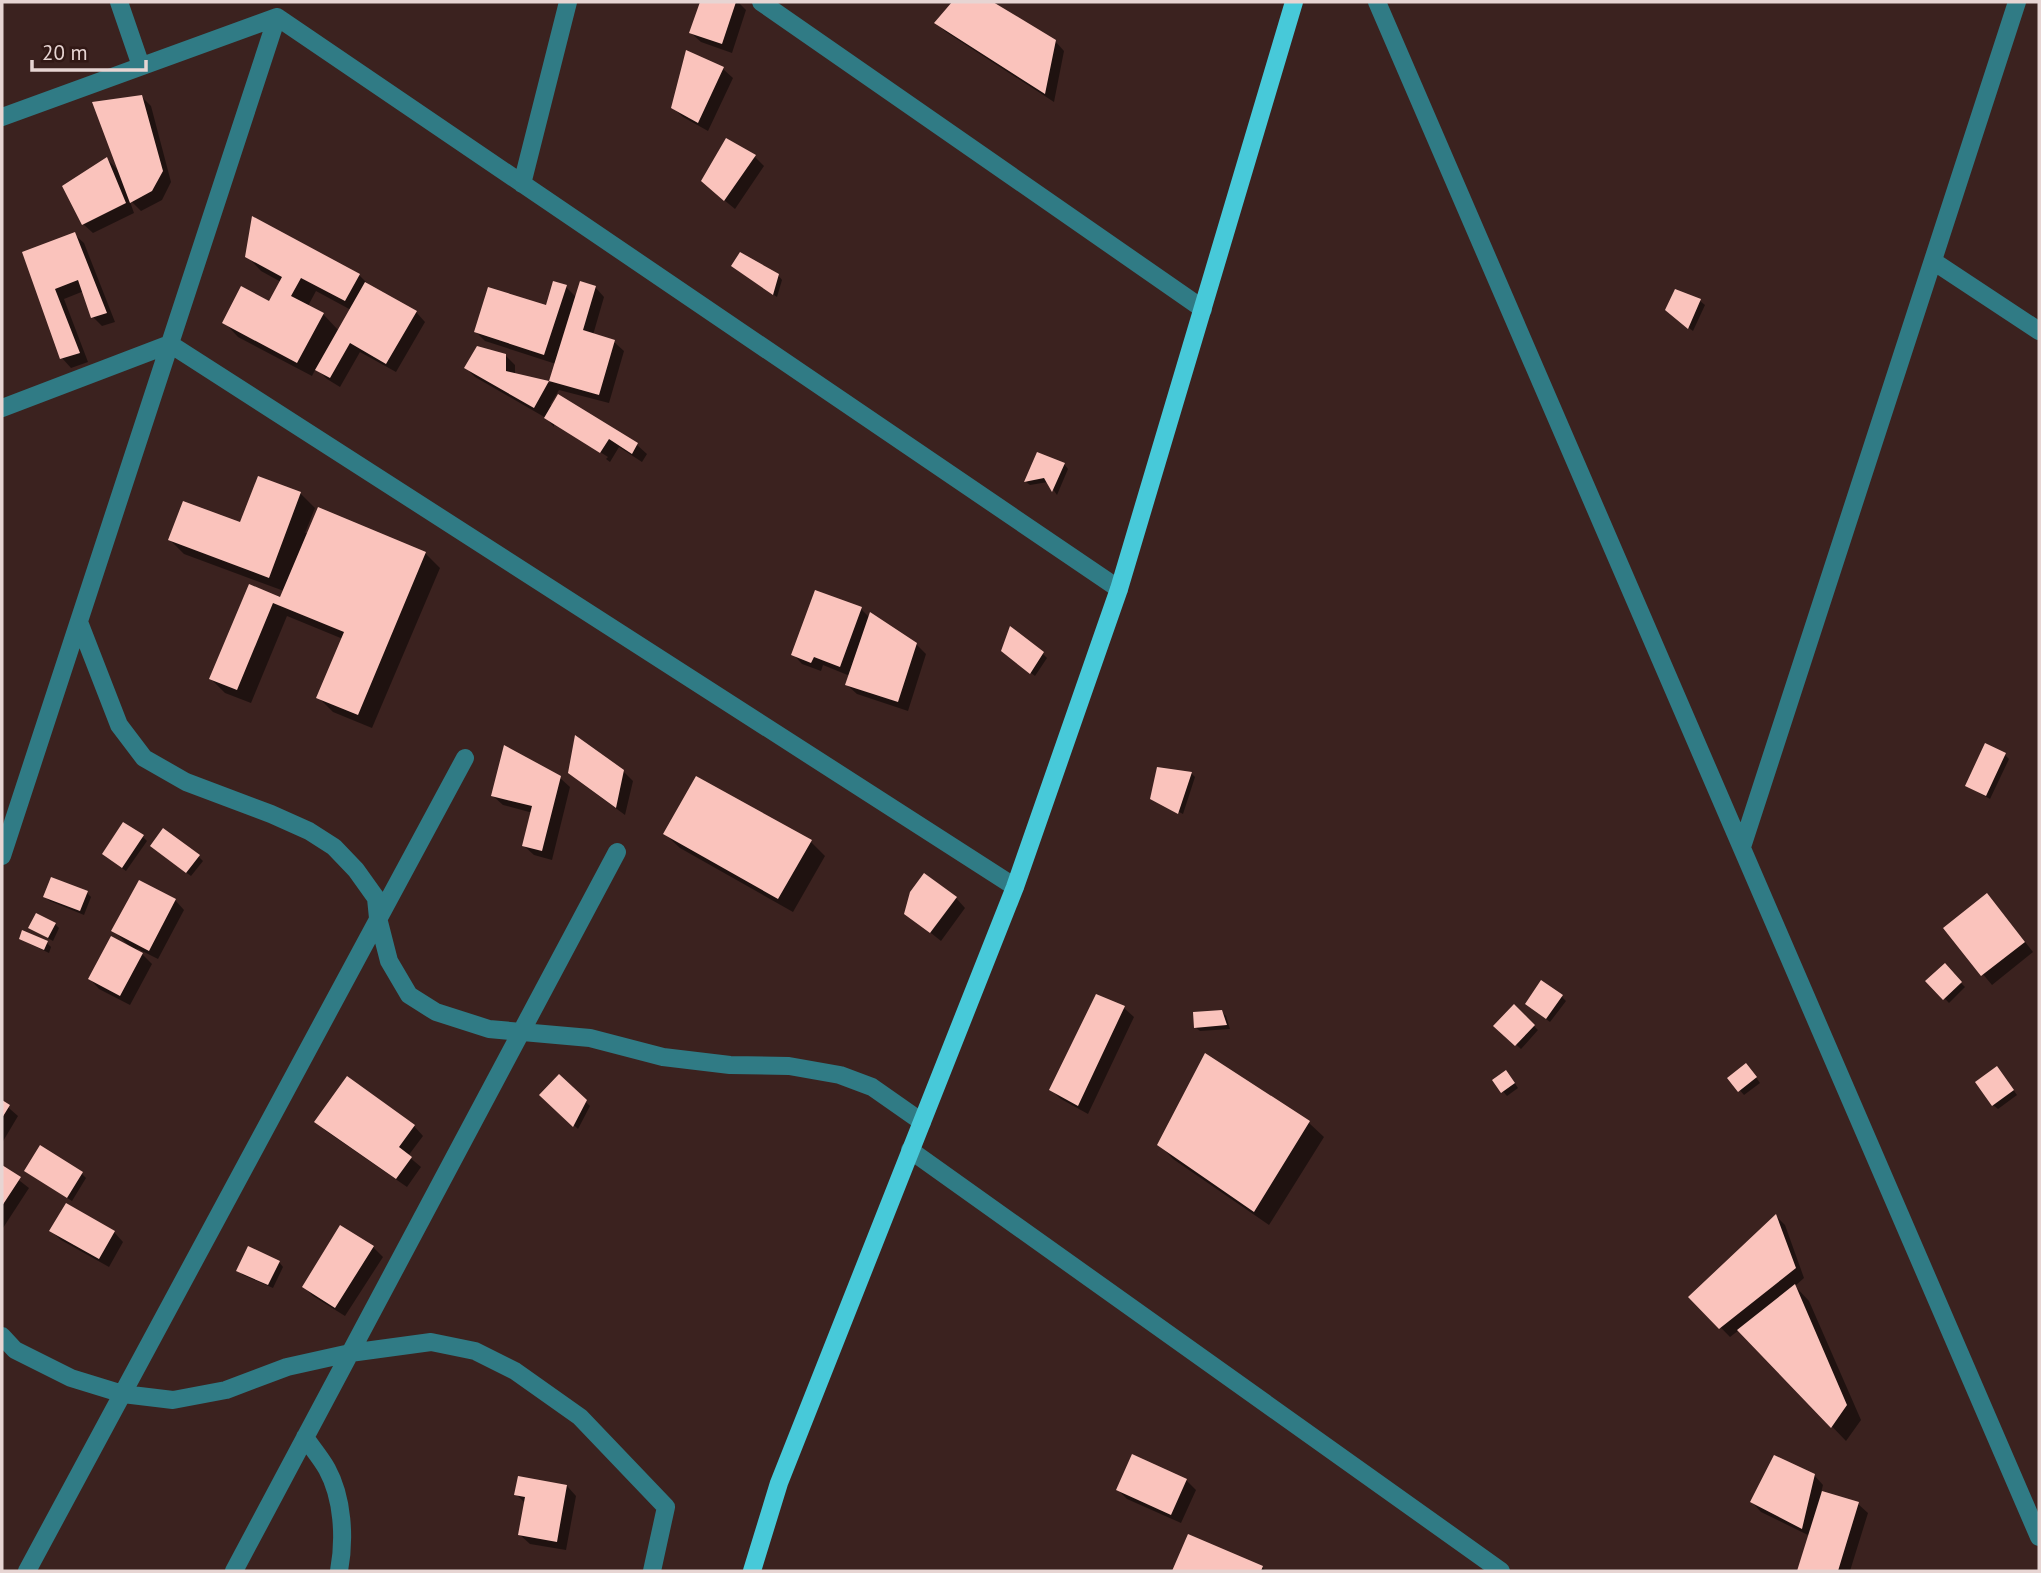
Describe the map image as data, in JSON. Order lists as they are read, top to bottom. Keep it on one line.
{"scale_bar":"20 m"}
